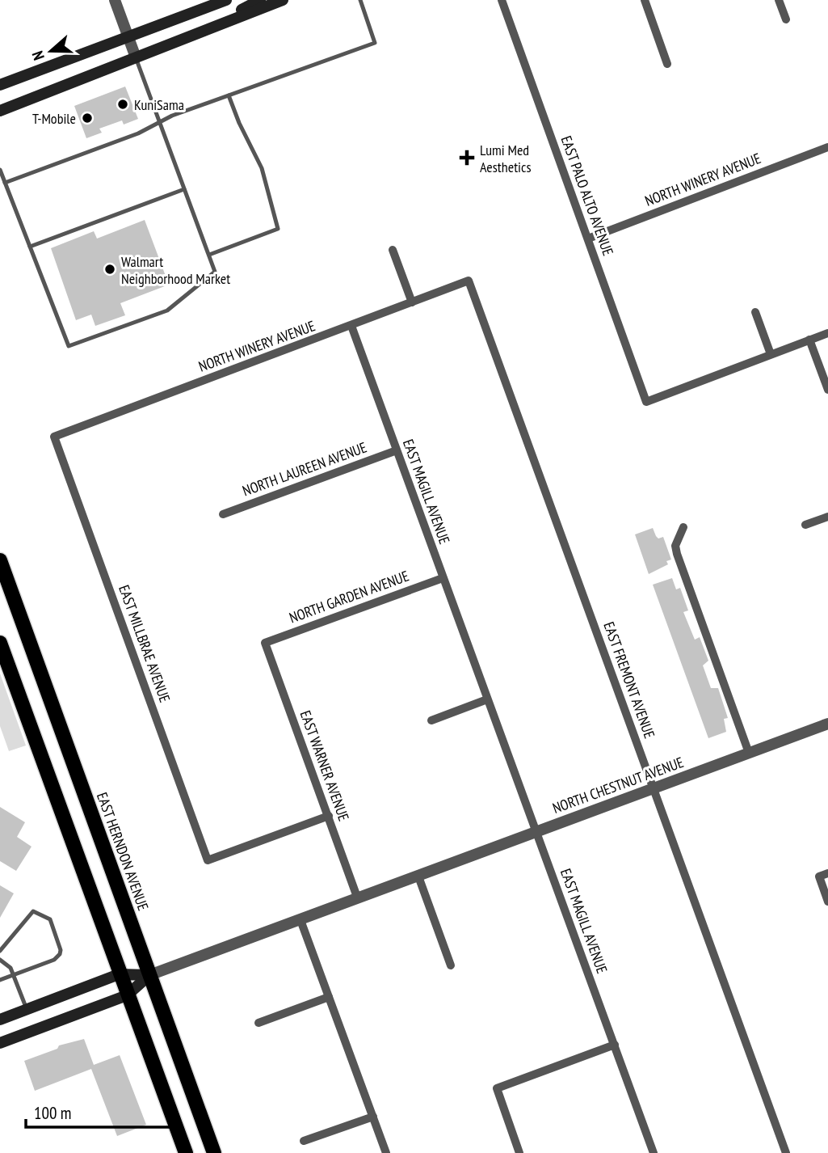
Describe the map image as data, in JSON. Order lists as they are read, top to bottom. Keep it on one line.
{"streets":{"main road":["NORTH CHESTNUT AVENUE","EAST HERNDON AVENUE"],"street":["NORTH WINERY AVENUE","EAST PALO ALTO AVENUE","NORTH LAUREEN AVENUE","EAST MAGILL AVENUE","NORTH GARDEN AVENUE","EAST MILLBRAE AVENUE","EAST FREMONT AVENUE","EAST WARNER AVENUE"]},"crossings":[["NORTH WINERY AVENUE","EAST PALO ALTO AVENUE"],["NORTH WINERY AVENUE","EAST MAGILL AVENUE"],["NORTH WINERY AVENUE","EAST MILLBRAE AVENUE"],["NORTH WINERY AVENUE","EAST FREMONT AVENUE"],["NORTH LAUREEN AVENUE","EAST MAGILL AVENUE"],["EAST MAGILL AVENUE","NORTH GARDEN AVENUE"],["EAST MAGILL AVENUE","NORTH CHESTNUT AVENUE"],["NORTH GARDEN AVENUE","EAST WARNER AVENUE"],["EAST MILLBRAE AVENUE","EAST WARNER AVENUE"],["EAST FREMONT AVENUE","NORTH CHESTNUT AVENUE"],["EAST WARNER AVENUE","NORTH CHESTNUT AVENUE"],["NORTH CHESTNUT AVENUE","EAST HERNDON AVENUE"]],"places":{"other":["KuniSama","T-Mobile","Walmart Neighborhood Market"],"health":["Lumi Med Aesthetics"]},"scale_bar":"100 m","north":"left"}
